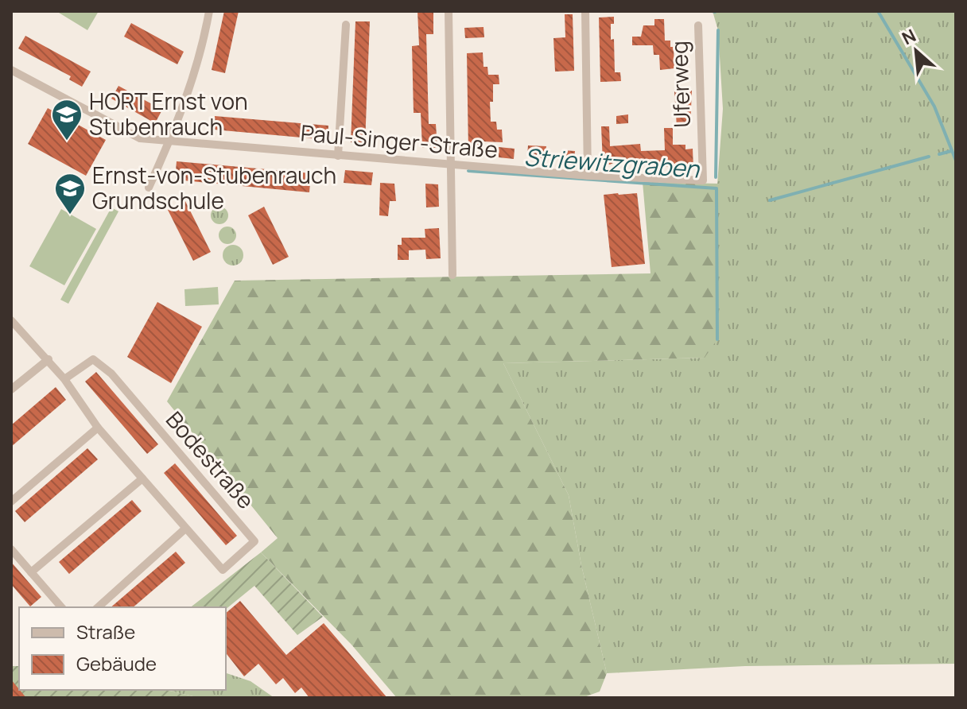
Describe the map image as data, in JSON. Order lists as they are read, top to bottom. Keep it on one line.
{"streets":{"street":["Uferweg","Paul-Singer-Straße","Bodestraße"]},"crossings":[["Uferweg","Paul-Singer-Straße"]],"water":["Striewitzgraben"],"places":{"school or university":["HORT Ernst von Stubenrauch","Ernst-von-Stubenrauch Grundschule"]},"legend":["Straße","Gebäude"],"north":"top left"}
